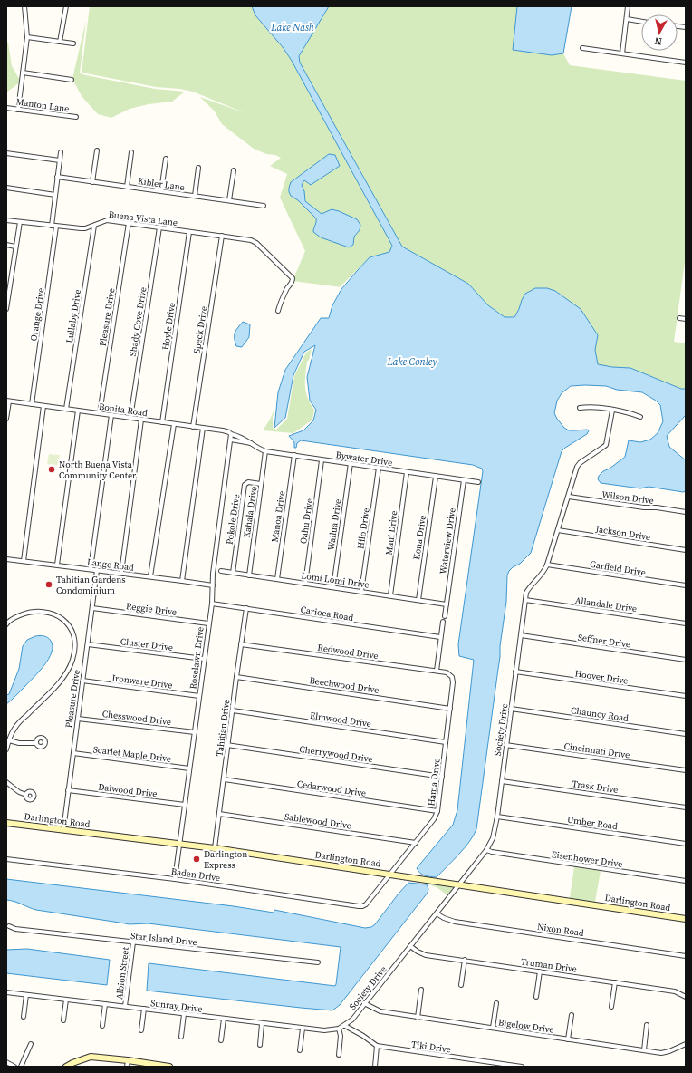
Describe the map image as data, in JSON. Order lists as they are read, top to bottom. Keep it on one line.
{"streets":{"street":["Manton Lane","Kibler Lane","Buena Vista Lane","Orange Drive","Lullaby Drive","Pleasure Drive","Shady Cove Drive","Hoyle Drive","Speck Drive","Bonita Road","Bywater Drive","Wilson Drive","Kahala Drive","Manoa Drive","Pokole Drive","Oahu Drive","Wailua Drive","Hilo Drive","Maui Drive","Jackson Drive","Kona Drive","Waterview Drive","Lange Road","Garfield Drive","Lomi Lomi Drive","Allandale Drive","Reggie Drive","Carioca Road","Seffner Drive","Cluster Drive","Redwood Drive","Roselawn Drive","Hoover Drive","Ironware Drive","Beechwood Drive","Chauncy Road","Chesswood Drive","Elmwood Drive","Tahitian Drive","Society Drive","Cincinnati Drive","Scarlet Maple Drive","Cherrywood Drive","Hama Drive","Trask Drive","Cedarwood Drive","Dalwood Drive","Darlington Road","Sablewood Drive","Umber Road","Eisenhower Drive","Baden Drive","Nixon Road","Star Island Drive","Truman Drive","Albion Street","Sunray Drive","Bigelow Drive","Tiki Drive"]},"crossings":[["Kibler Lane","Orange Drive"],["Buena Vista Lane","Orange Drive"],["Buena Vista Lane","Lullaby Drive"],["Buena Vista Lane","Pleasure Drive"],["Buena Vista Lane","Shady Cove Drive"],["Buena Vista Lane","Hoyle Drive"],["Buena Vista Lane","Speck Drive"],["Orange Drive","Bonita Road"],["Lullaby Drive","Bonita Road"],["Pleasure Drive","Bonita Road"],["Pleasure Drive","Lange Road"],["Pleasure Drive","Reggie Drive"],["Pleasure Drive","Cluster Drive"],["Pleasure Drive","Ironware Drive"],["Pleasure Drive","Chesswood Drive"],["Pleasure Drive","Scarlet Maple Drive"],["Pleasure Drive","Dalwood Drive"],["Pleasure Drive","Darlington Road"],["Shady Cove Drive","Bonita Road"],["Hoyle Drive","Bonita Road"],["Speck Drive","Bonita Road"],["Bonita Road","Bywater Drive"],["Bywater Drive","Kahala Drive"],["Bywater Drive","Manoa Drive"],["Bywater Drive","Oahu Drive"],["Bywater Drive","Wailua Drive"],["Bywater Drive","Hilo Drive"],["Bywater Drive","Maui Drive"],["Bywater Drive","Kona Drive"],["Bywater Drive","Waterview Drive"],["Bywater Drive","Roselawn Drive"],["Wilson Drive","Society Drive"],["Kahala Drive","Pokole Drive"],["Kahala Drive","Lomi Lomi Drive"],["Manoa Drive","Lomi Lomi Drive"],["Pokole Drive","Lomi Lomi Drive"],["Oahu Drive","Lomi Lomi Drive"],["Wailua Drive","Lomi Lomi Drive"],["Hilo Drive","Lomi Lomi Drive"],["Maui Drive","Lomi Lomi Drive"],["Jackson Drive","Society Drive"],["Kona Drive","Lomi Lomi Drive"],["Waterview Drive","Lomi Lomi Drive"],["Lange Road","Roselawn Drive"],["Garfield Drive","Society Drive"],["Allandale Drive","Society Drive"],["Reggie Drive","Roselawn Drive"],["Carioca Road","Roselawn Drive"],["Carioca Road","Tahitian Drive"],["Seffner Drive","Society Drive"],["Cluster Drive","Roselawn Drive"],["Redwood Drive","Tahitian Drive"],["Redwood Drive","Hama Drive"],["Roselawn Drive","Ironware Drive"],["Roselawn Drive","Chesswood Drive"],["Roselawn Drive","Scarlet Maple Drive"],["Roselawn Drive","Dalwood Drive"],["Roselawn Drive","Darlington Road"],["Roselawn Drive","Baden Drive"],["Hoover Drive","Society Drive"],["Beechwood Drive","Tahitian Drive"],["Beechwood Drive","Hama Drive"],["Chauncy Road","Society Drive"],["Elmwood Drive","Tahitian Drive"],["Elmwood Drive","Hama Drive"],["Tahitian Drive","Cherrywood Drive"],["Tahitian Drive","Cedarwood Drive"],["Tahitian Drive","Darlington Road"],["Tahitian Drive","Sablewood Drive"],["Society Drive","Cincinnati Drive"],["Society Drive","Trask Drive"],["Society Drive","Darlington Road"],["Society Drive","Umber Road"],["Society Drive","Eisenhower Drive"],["Society Drive","Nixon Road"],["Society Drive","Truman Drive"],["Society Drive","Sunray Drive"],["Society Drive","Bigelow Drive"],["Society Drive","Tiki Drive"],["Cherrywood Drive","Hama Drive"],["Hama Drive","Cedarwood Drive"],["Hama Drive","Darlington Road"],["Hama Drive","Sablewood Drive"],["Hama Drive","Baden Drive"],["Darlington Road","Baden Drive"],["Star Island Drive","Albion Street"],["Albion Street","Sunray Drive"],["Sunray Drive","Tiki Drive"]],"water":["Lake Nash","Lake Conley"],"places":["North Buena Vista Community Center","Tahitian Gardens Condominium","Darlington Express"],"north":"bottom"}
